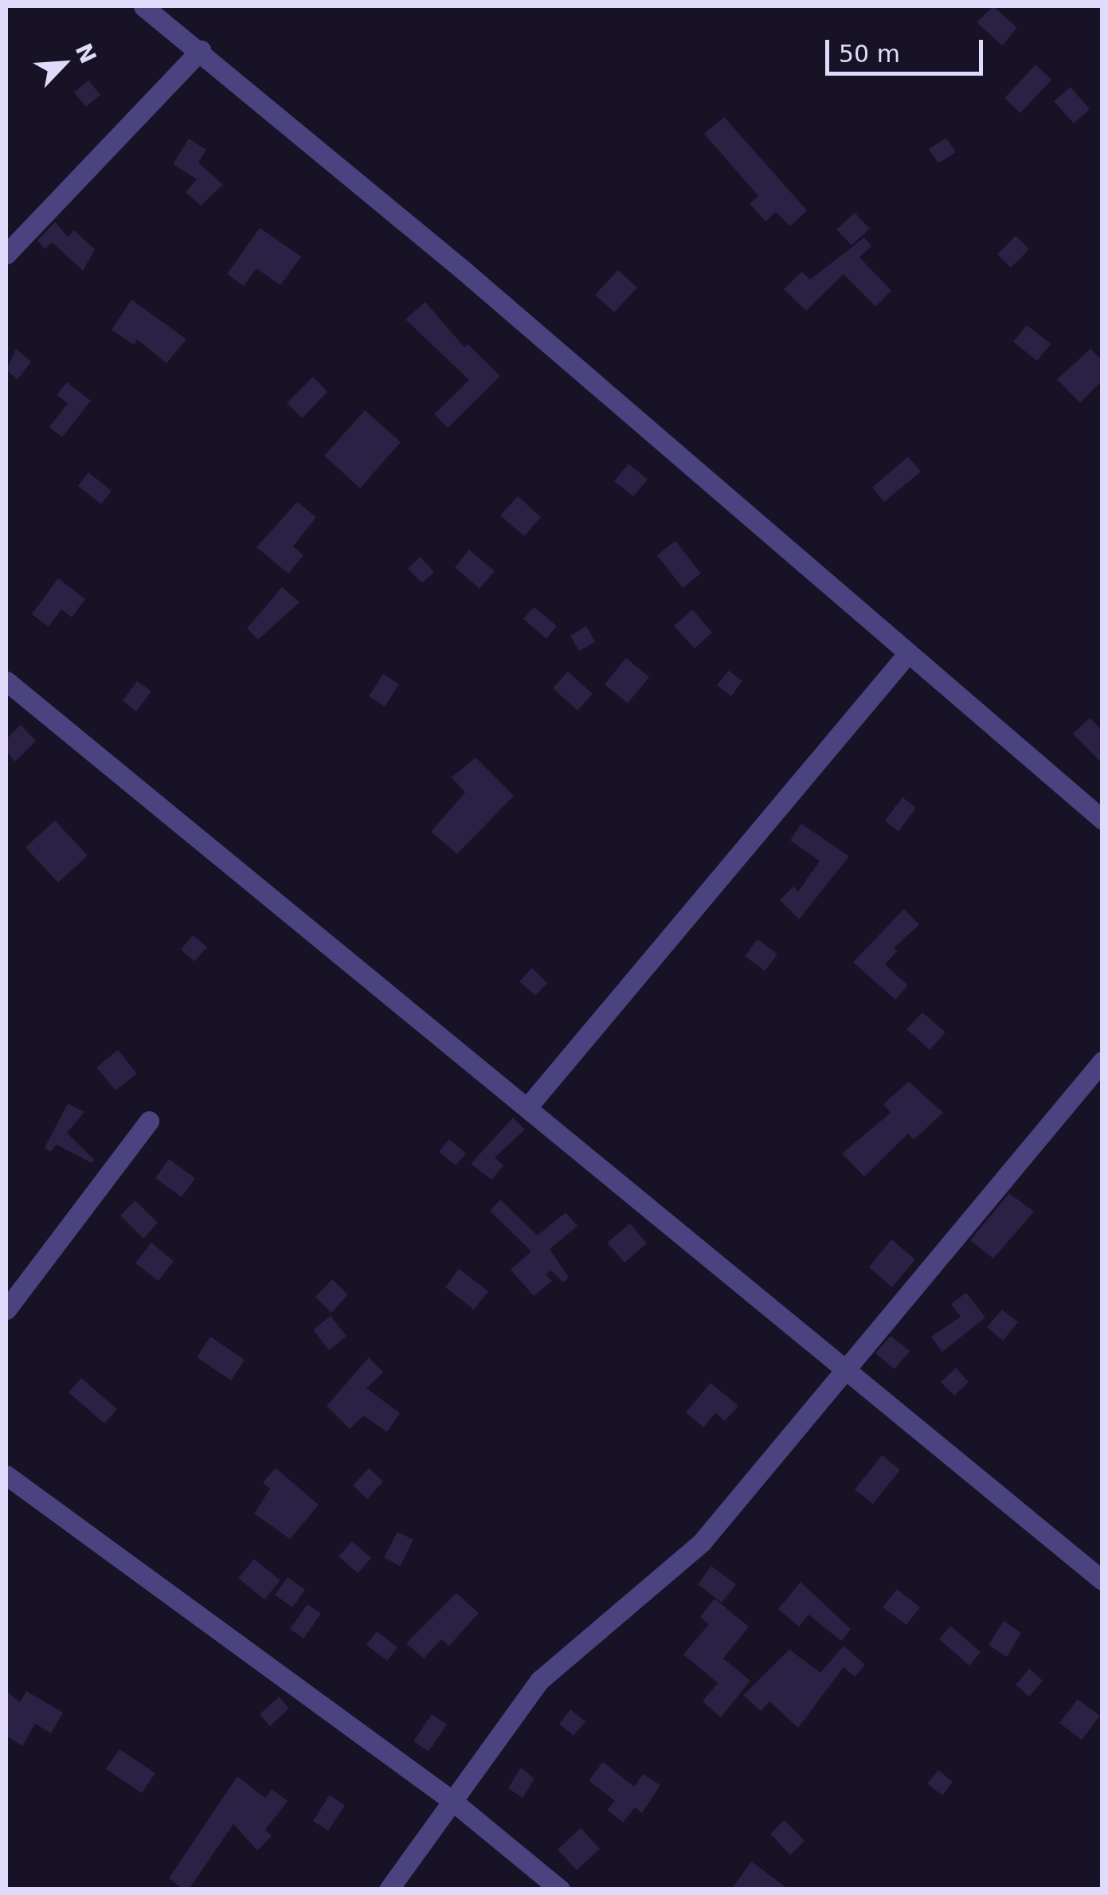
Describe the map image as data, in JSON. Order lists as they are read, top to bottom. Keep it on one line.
{"scale_bar":"50 m","north":"top right"}
